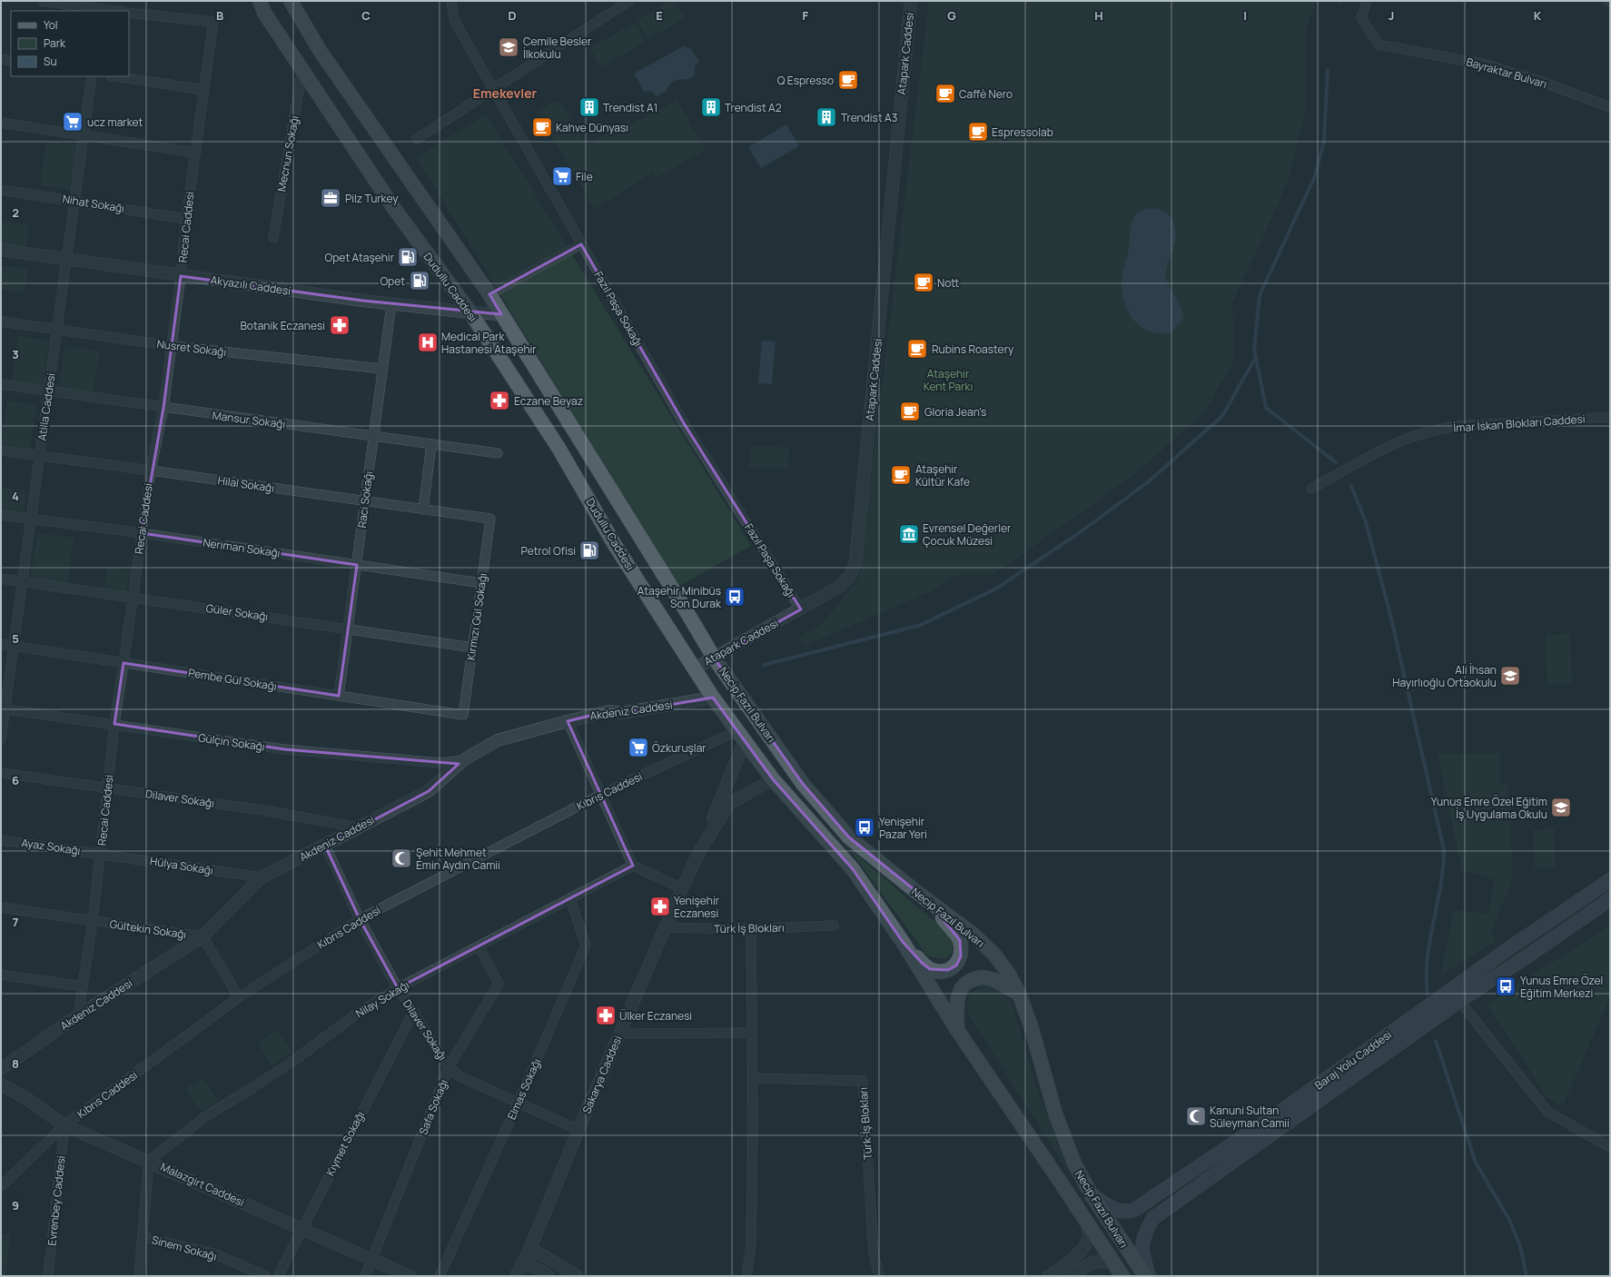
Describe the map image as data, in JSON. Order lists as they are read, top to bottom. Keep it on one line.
{"streets":{"main road":["Dudullu Caddesi","Necip Fazıl Bulvarı","Baraj Yolu Caddesi"],"street":["Atapark Caddesi","Bayraktar Bulvarı","Mecnun Sokağı","Nihat Sokağı","Recai Caddesi","Akyazılı Caddesi","Fazıl Paşa Sokağı","Nusret Sokağı","Atilla Caddesi","Mansur Sokağı","İmar İskan Blokları Caddesi","Hilal Sokağı","Raci Sokağı","Neriman Sokağı","Güler Sokağı","Kırmızı Gül Sokağı","Pembe Gül Sokağı","Akdeniz Caddesi","Gülçin Sokağı","Kıbrıs Caddesi","Dilaver Sokağı","Ayaz Sokağı","Hülya Sokağı","Türk İş Blokları","Gültekin Sokağı","Nilay Sokağı","Sakarya Caddesi","Elmas Sokağı","Safa Sokağı","Türk-İş Blokları","Kıymet Sokağı","Malazgirt Caddesi","Evrenbey Caddesi","Sinem Sokağı"]},"crossings":[["Atapark Caddesi","Dudullu Caddesi"],["Atapark Caddesi","Fazıl Paşa Sokağı"],["Atapark Caddesi","Necip Fazıl Bulvarı"],["Mecnun Sokağı","Dudullu Caddesi"],["Nihat Sokağı","Recai Caddesi"],["Nihat Sokağı","Atilla Caddesi"],["Recai Caddesi","Akyazılı Caddesi"],["Recai Caddesi","Nusret Sokağı"],["Recai Caddesi","Mansur Sokağı"],["Recai Caddesi","Hilal Sokağı"],["Recai Caddesi","Neriman Sokağı"],["Recai Caddesi","Güler Sokağı"],["Recai Caddesi","Pembe Gül Sokağı"],["Recai Caddesi","Akdeniz Caddesi"],["Recai Caddesi","Gülçin Sokağı"],["Recai Caddesi","Dilaver Sokağı"],["Recai Caddesi","Ayaz Sokağı"],["Recai Caddesi","Hülya Sokağı"],["Recai Caddesi","Gültekin Sokağı"],["Akyazılı Caddesi","Dudullu Caddesi"],["Akyazılı Caddesi","Atilla Caddesi"],["Akyazılı Caddesi","Raci Sokağı"],["Dudullu Caddesi","Necip Fazıl Bulvarı"],["Nusret Sokağı","Atilla Caddesi"],["Nusret Sokağı","Raci Sokağı"],["Atilla Caddesi","Mansur Sokağı"],["Atilla Caddesi","Hilal Sokağı"],["Atilla Caddesi","Neriman Sokağı"],["Atilla Caddesi","Güler Sokağı"],["Atilla Caddesi","Pembe Gül Sokağı"],["Atilla Caddesi","Gülçin Sokağı"],["Mansur Sokağı","Raci Sokağı"],["Hilal Sokağı","Raci Sokağı"],["Hilal Sokağı","Kırmızı Gül Sokağı"],["Raci Sokağı","Neriman Sokağı"],["Raci Sokağı","Güler Sokağı"],["Raci Sokağı","Pembe Gül Sokağı"],["Neriman Sokağı","Kırmızı Gül Sokağı"],["Güler Sokağı","Kırmızı Gül Sokağı"],["Kırmızı Gül Sokağı","Pembe Gül Sokağı"],["Necip Fazıl Bulvarı","Akdeniz Caddesi"],["Necip Fazıl Bulvarı","Kıbrıs Caddesi"],["Necip Fazıl Bulvarı","Baraj Yolu Caddesi"],["Necip Fazıl Bulvarı","Sakarya Caddesi"],["Akdeniz Caddesi","Gülçin Sokağı"],["Akdeniz Caddesi","Dilaver Sokağı"],["Akdeniz Caddesi","Hülya Sokağı"],["Akdeniz Caddesi","Gültekin Sokağı"],["Kıbrıs Caddesi","Dilaver Sokağı"],["Kıbrıs Caddesi","Malazgirt Caddesi"],["Kıbrıs Caddesi","Evrenbey Caddesi"],["Dilaver Sokağı","Nilay Sokağı"],["Dilaver Sokağı","Sakarya Caddesi"],["Dilaver Sokağı","Elmas Sokağı"],["Dilaver Sokağı","Safa Sokağı"],["Dilaver Sokağı","Kıymet Sokağı"],["Ayaz Sokağı","Hülya Sokağı"],["Türk İş Blokları","Sakarya Caddesi"],["Nilay Sokağı","Elmas Sokağı"],["Nilay Sokağı","Safa Sokağı"],["Nilay Sokağı","Malazgirt Caddesi"],["Safa Sokağı","Malazgirt Caddesi"],["Kıymet Sokağı","Malazgirt Caddesi"],["Malazgirt Caddesi","Evrenbey Caddesi"]],"districts":["Emekevler"],"parks":["Ataşehir Kent Parkı"],"places":{"school or university":["Cemile Besler İlkokulu","Ali İhsan Hayırlıoğlu Ortaokulu","Yunus Emre Özel Eğitim İş Uygulama Okulu"],"cafe":["Q Espresso","Caffè Nero","Kahve Dünyası","Espressolab","Nott","Rubins Roastery","Gloria Jean's","Ataşehir Kültür Kafe"],"building":["Trendist A1","Trendist A2","Trendist A3"],"supermarket":["ucz market","File","Özkuruşlar"],"office":["Pilz Turkey"],"fuel station":["Opet Ataşehir","Opet","Petrol Ofisi"],"pharmacy":["Botanik Eczanesi","Eczane Beyaz","Yenişehir Eczanesi","Ülker Eczanesi"],"hospital":["Medical Park Hastanesi Ataşehir"],"museum":["Evrensel Değerler Çocuk Müzesi"],"bus stop":["Ataşehir Minibüs Son Durak","Yenişehir Pazar Yeri","Yunus Emre Özel Eğitim Merkezi"],"mosque":["Şehit Mehmet Emin Aydın Camii","Kanuni Sultan Süleyman Camii"]},"legend":["Yol","Park","Su"],"grid":{"columns":["B","C","D","E","F","G","H","I","J","K"],"rows":["2","3","4","5","6","7","8","9"]}}
